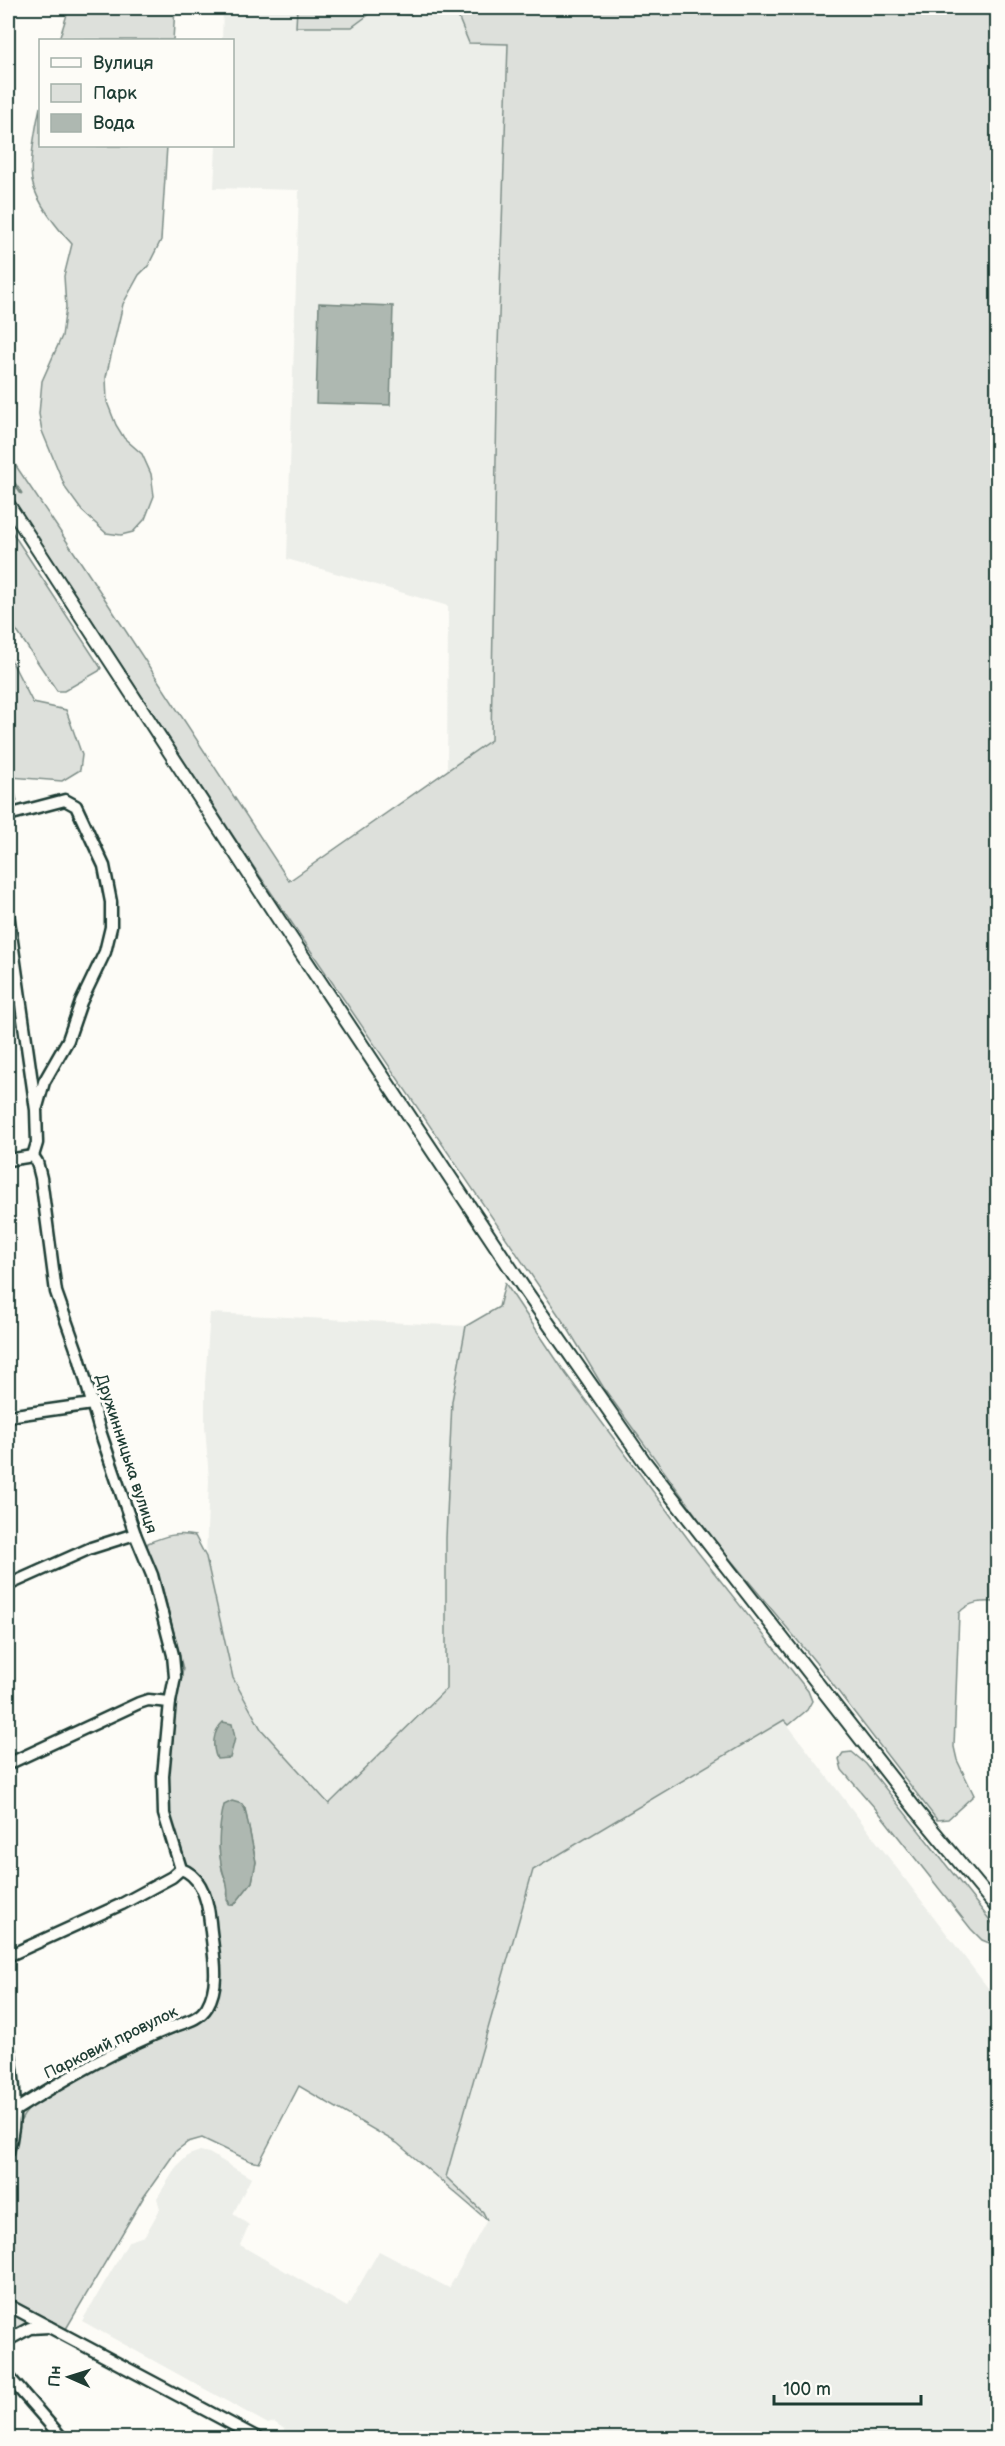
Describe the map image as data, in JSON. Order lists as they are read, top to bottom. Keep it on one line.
{"streets":{"street":["Дружинницька вулиця","Парковий провулок"]},"crossings":[["Дружинницька вулиця","Парковий провулок"]],"legend":["Вулиця","Парк","Вода"],"scale_bar":"100 m","north":"left"}
